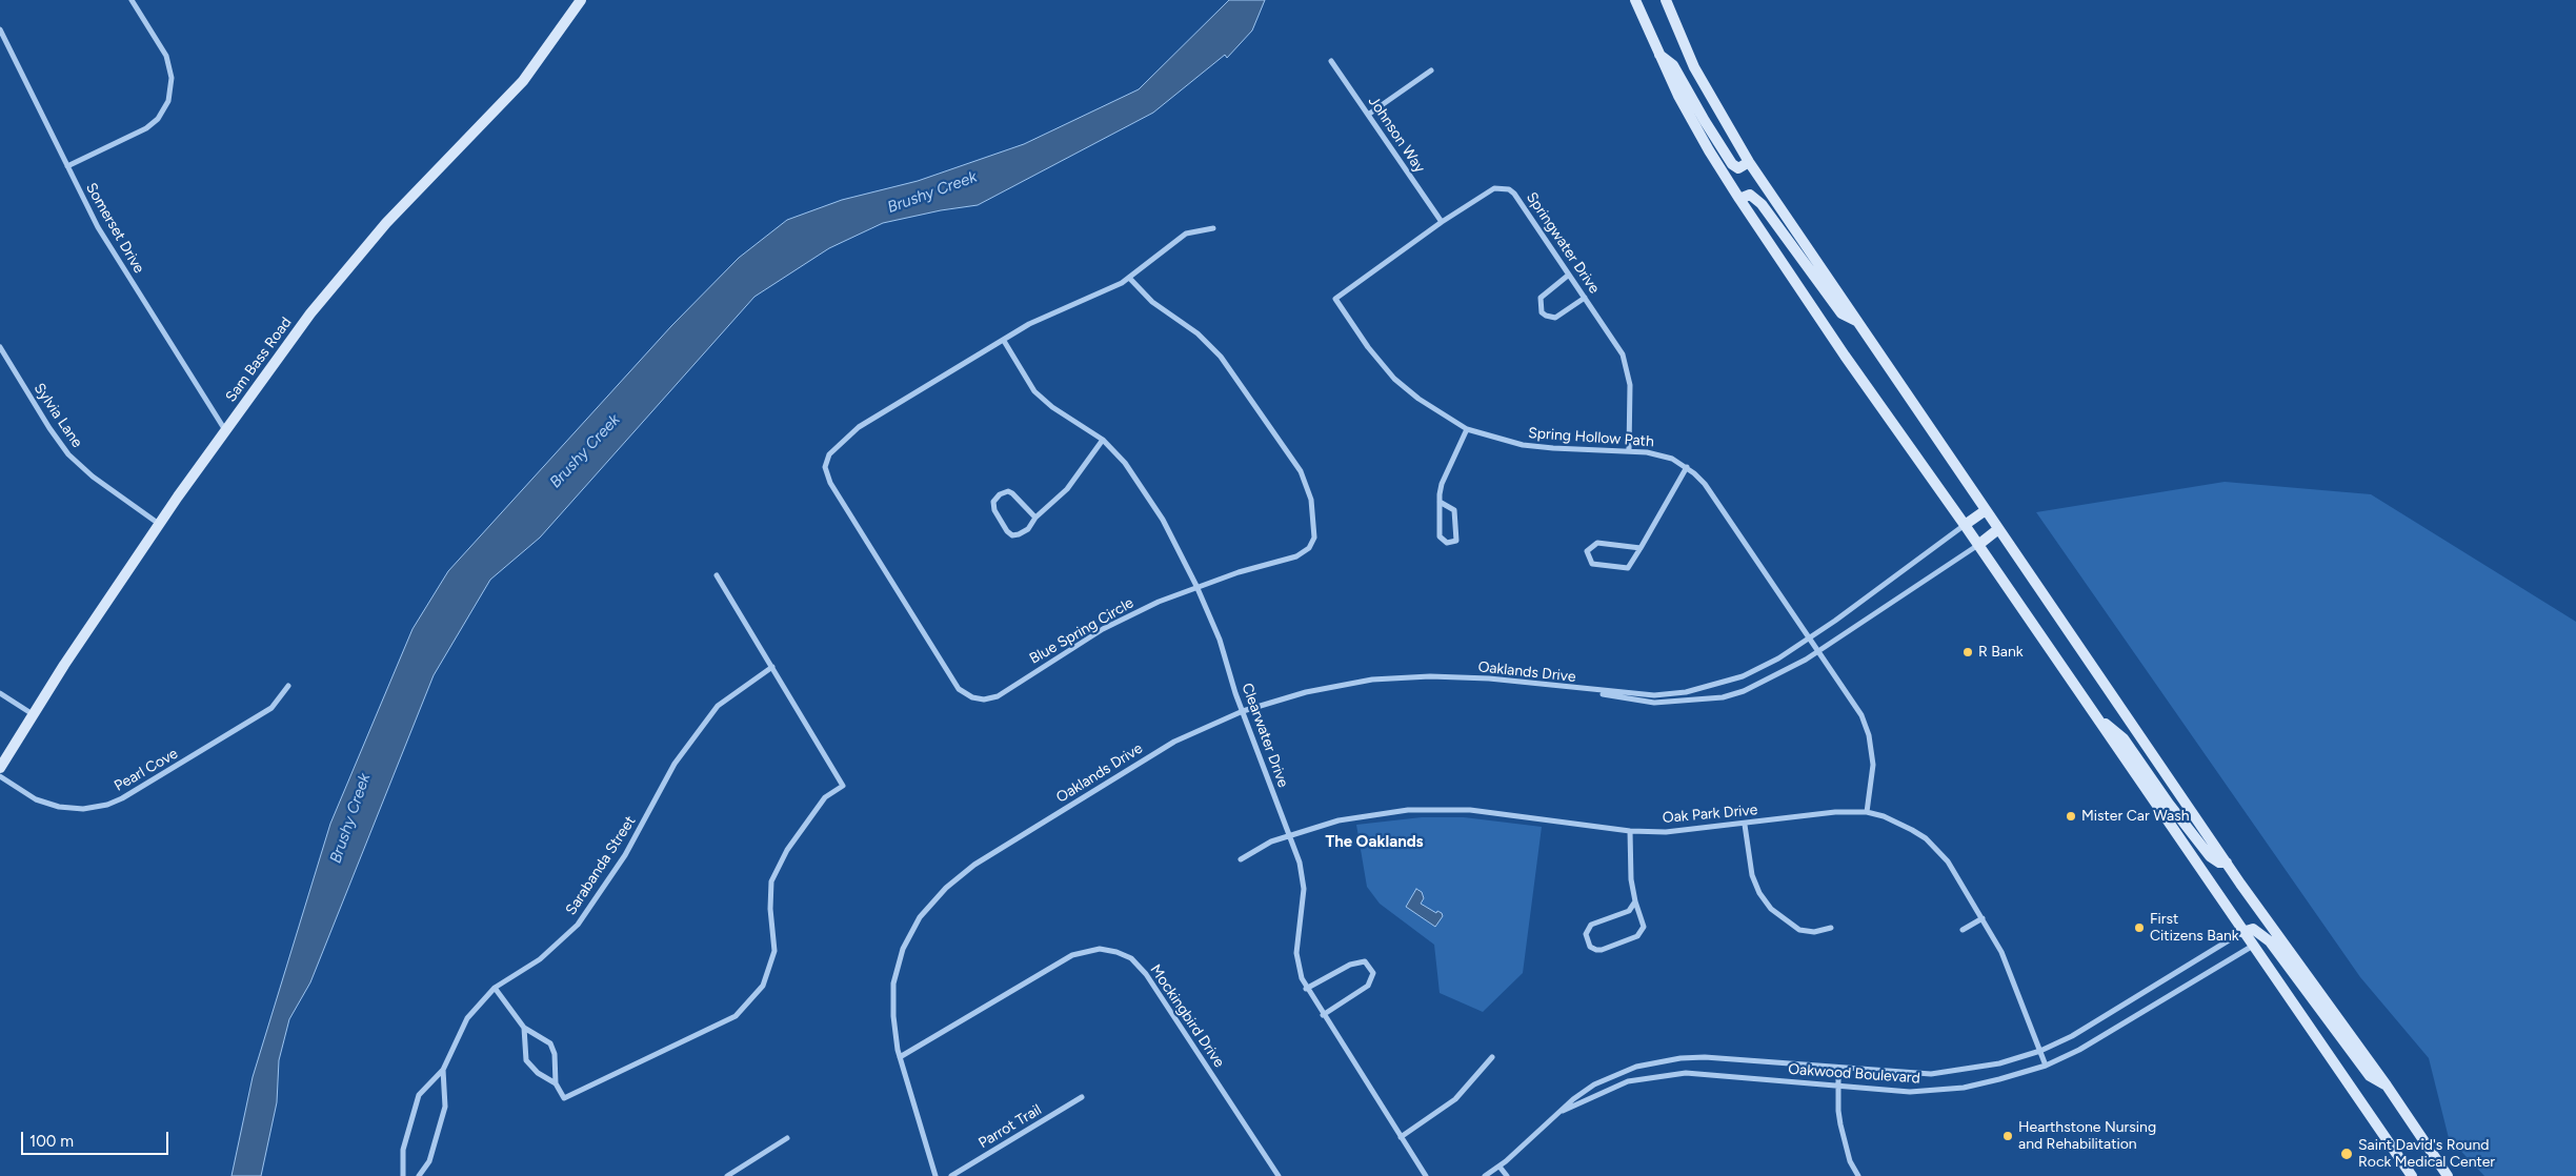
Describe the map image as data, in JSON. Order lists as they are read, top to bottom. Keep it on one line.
{"streets":{"main road":["Sam Bass Road"],"street":["Johnson Way","Somerset Drive","Springwater Drive","Sylvia Lane","Spring Hollow Path","Blue Spring Circle","Oaklands Drive","Clearwater Drive","Pearl Cove","Oak Park Drive","Sarabanda Street","Mockingbird Drive","Oakwood Boulevard","Parrot Trail"]},"crossings":[["Johnson Way","Springwater Drive"],["Somerset Drive","Sam Bass Road"],["Springwater Drive","Spring Hollow Path"],["Sam Bass Road","Sylvia Lane"],["Spring Hollow Path","Oaklands Drive"],["Spring Hollow Path","Oak Park Drive"],["Blue Spring Circle","Clearwater Drive"],["Oaklands Drive","Clearwater Drive"],["Oaklands Drive","Mockingbird Drive"],["Clearwater Drive","Oak Park Drive"],["Oak Park Drive","Oakwood Boulevard"]],"districts":["The Oaklands"],"water":["Brushy Creek"],"places":["R Bank","Mister Car Wash","First Citizens Bank","Hearthstone Nursing and Rehabilitation","Saint David's Round Rock Medical Center"],"scale_bar":"100 m"}
